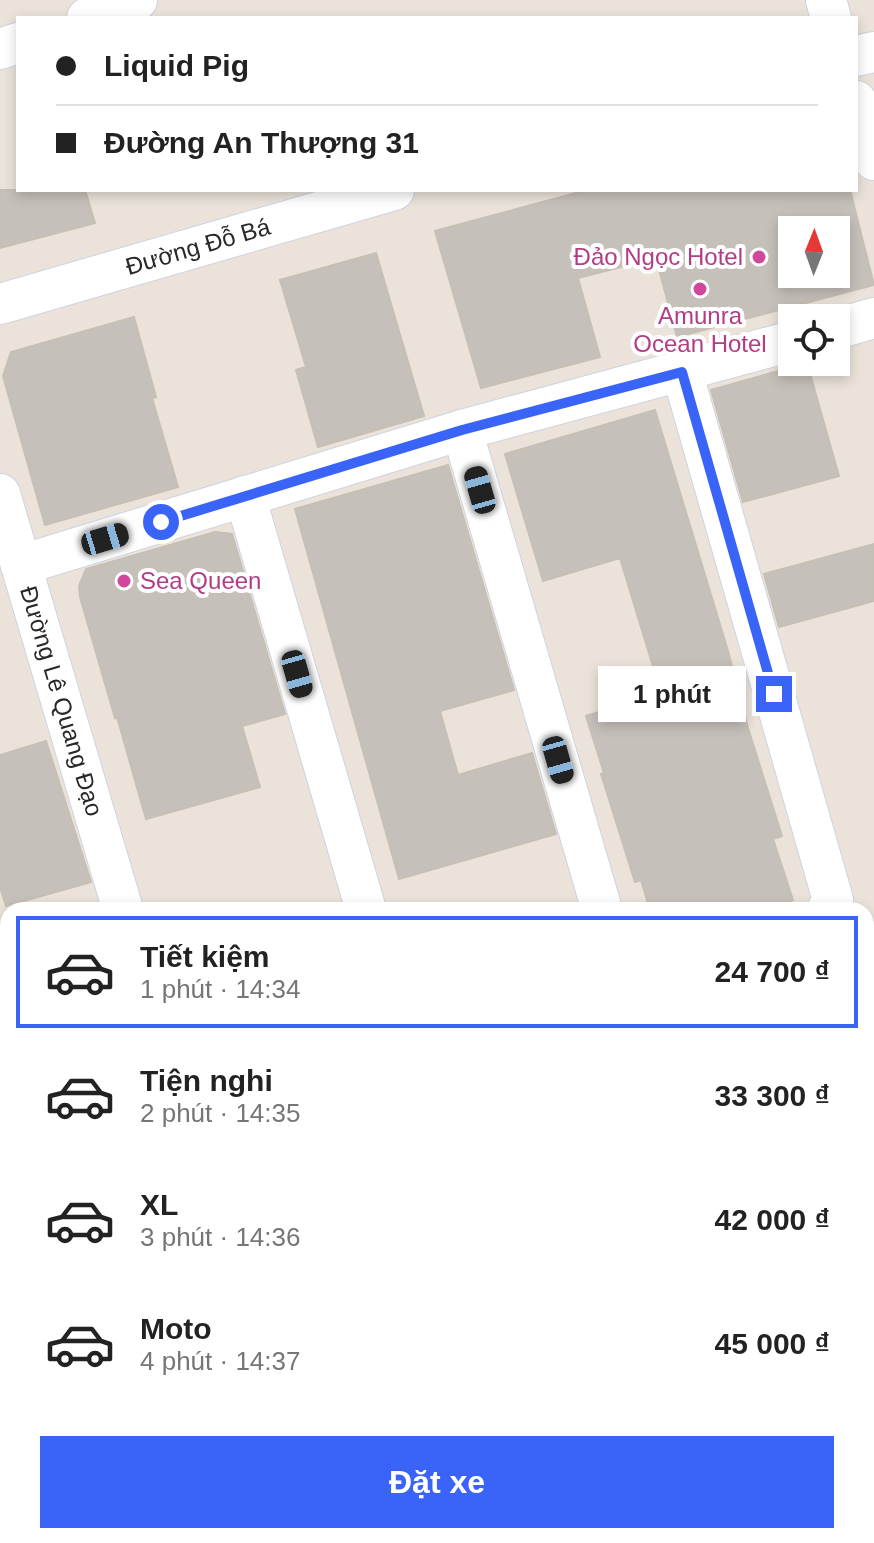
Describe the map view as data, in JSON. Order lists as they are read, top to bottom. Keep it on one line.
{"streets":{"street":["Đường Đỗ Bá","Đường Lê Quang Đạo"]},"places":["Đảo Ngọc Hotel","Amunra Ocean Hotel","Sea Queen"],"north":"top","page":{"banner":["Liquid Pig","Đường An Thượng 31"],"bubble":"1 phút","list":[{"name":"Tiết kiệm","note":"1 phút · 14:34","value":"24 700 ₫"},{"name":"Tiện nghi","note":"2 phút · 14:35","value":"33 300 ₫"},{"name":"XL","note":"3 phút · 14:36","value":"42 000 ₫"},{"name":"Moto","note":"4 phút · 14:37","value":"45 000 ₫"}],"buttons":"Đặt xe"}}
